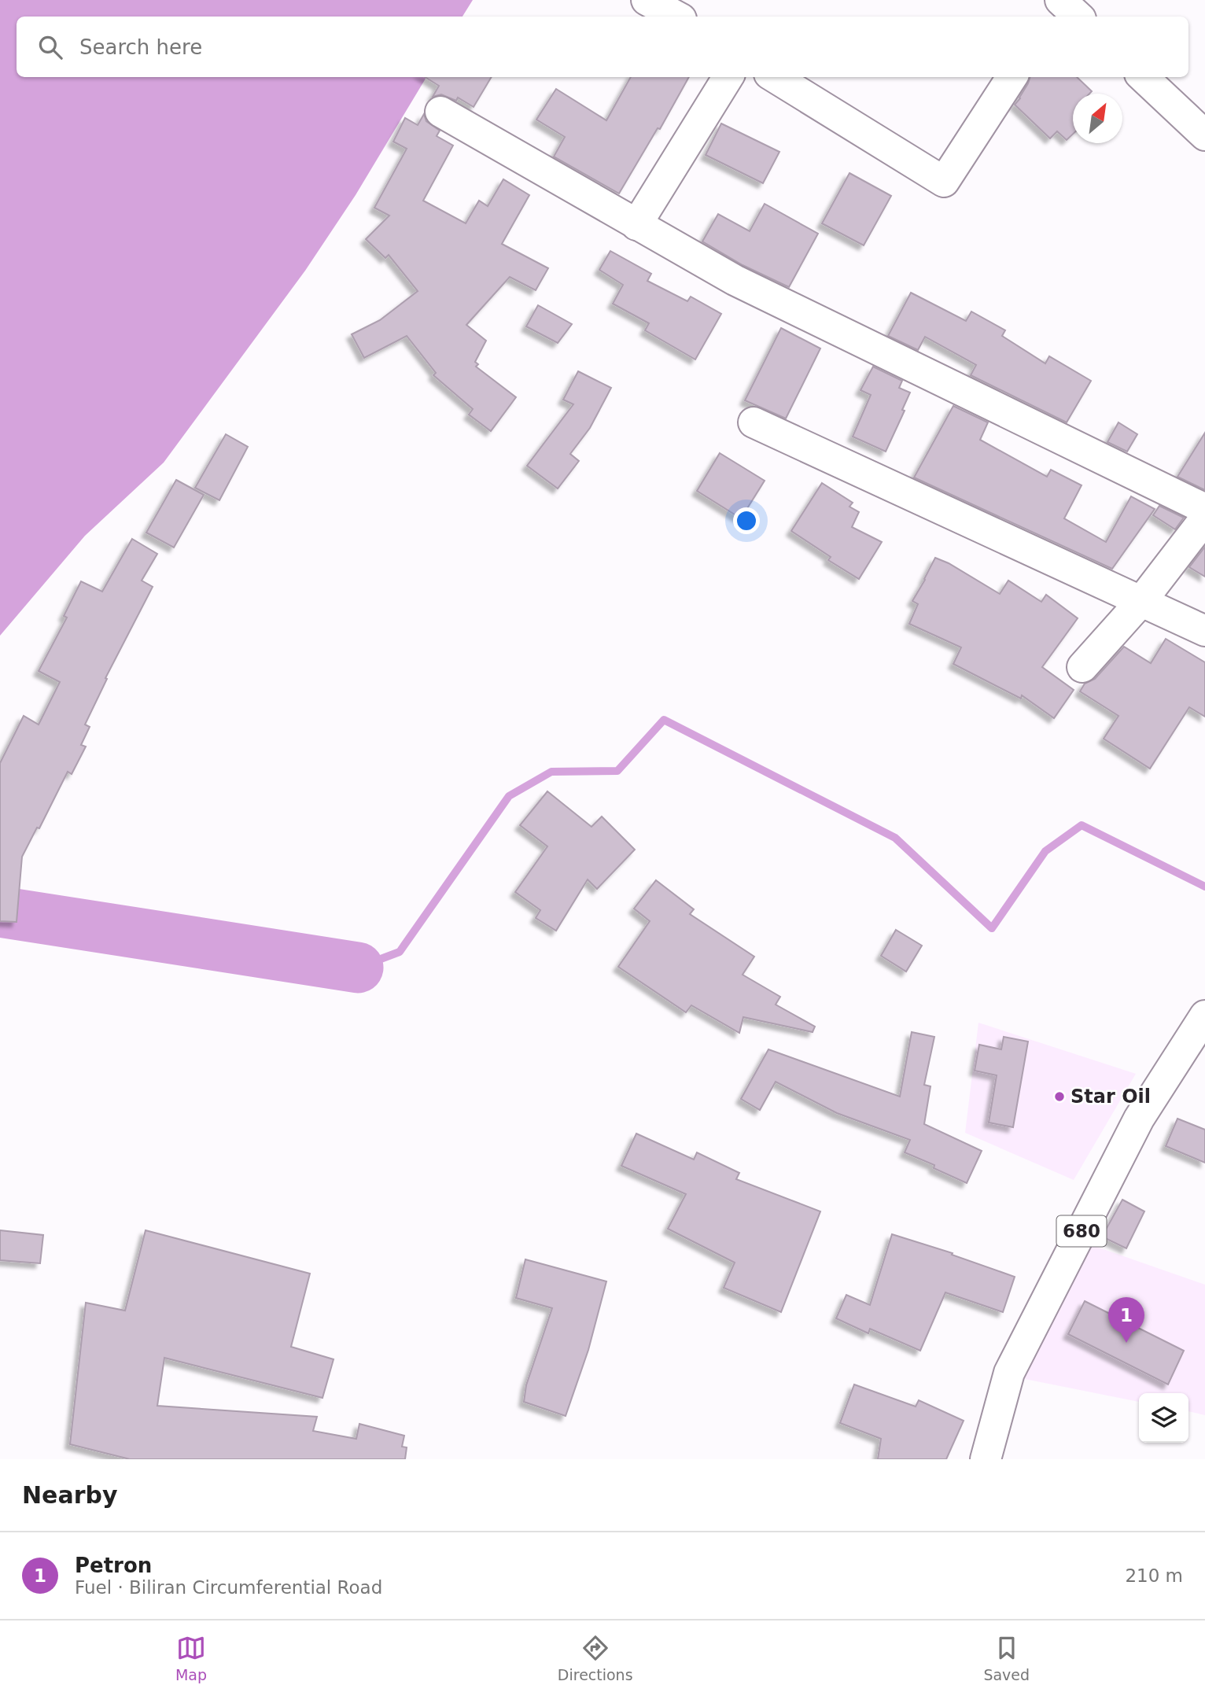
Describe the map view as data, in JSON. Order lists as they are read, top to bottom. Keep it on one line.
{"streets":{"street":["680"]},"places":["Star Oil"],"north":"top right","page":{"search":"Search here","pins":"1","heading":"Nearby","list":[{"mark":"1","name":"Petron","note":"Fuel · Biliran Circumferential Road","value":"210 m"}],"nav":["Map","Directions","Saved"]}}
